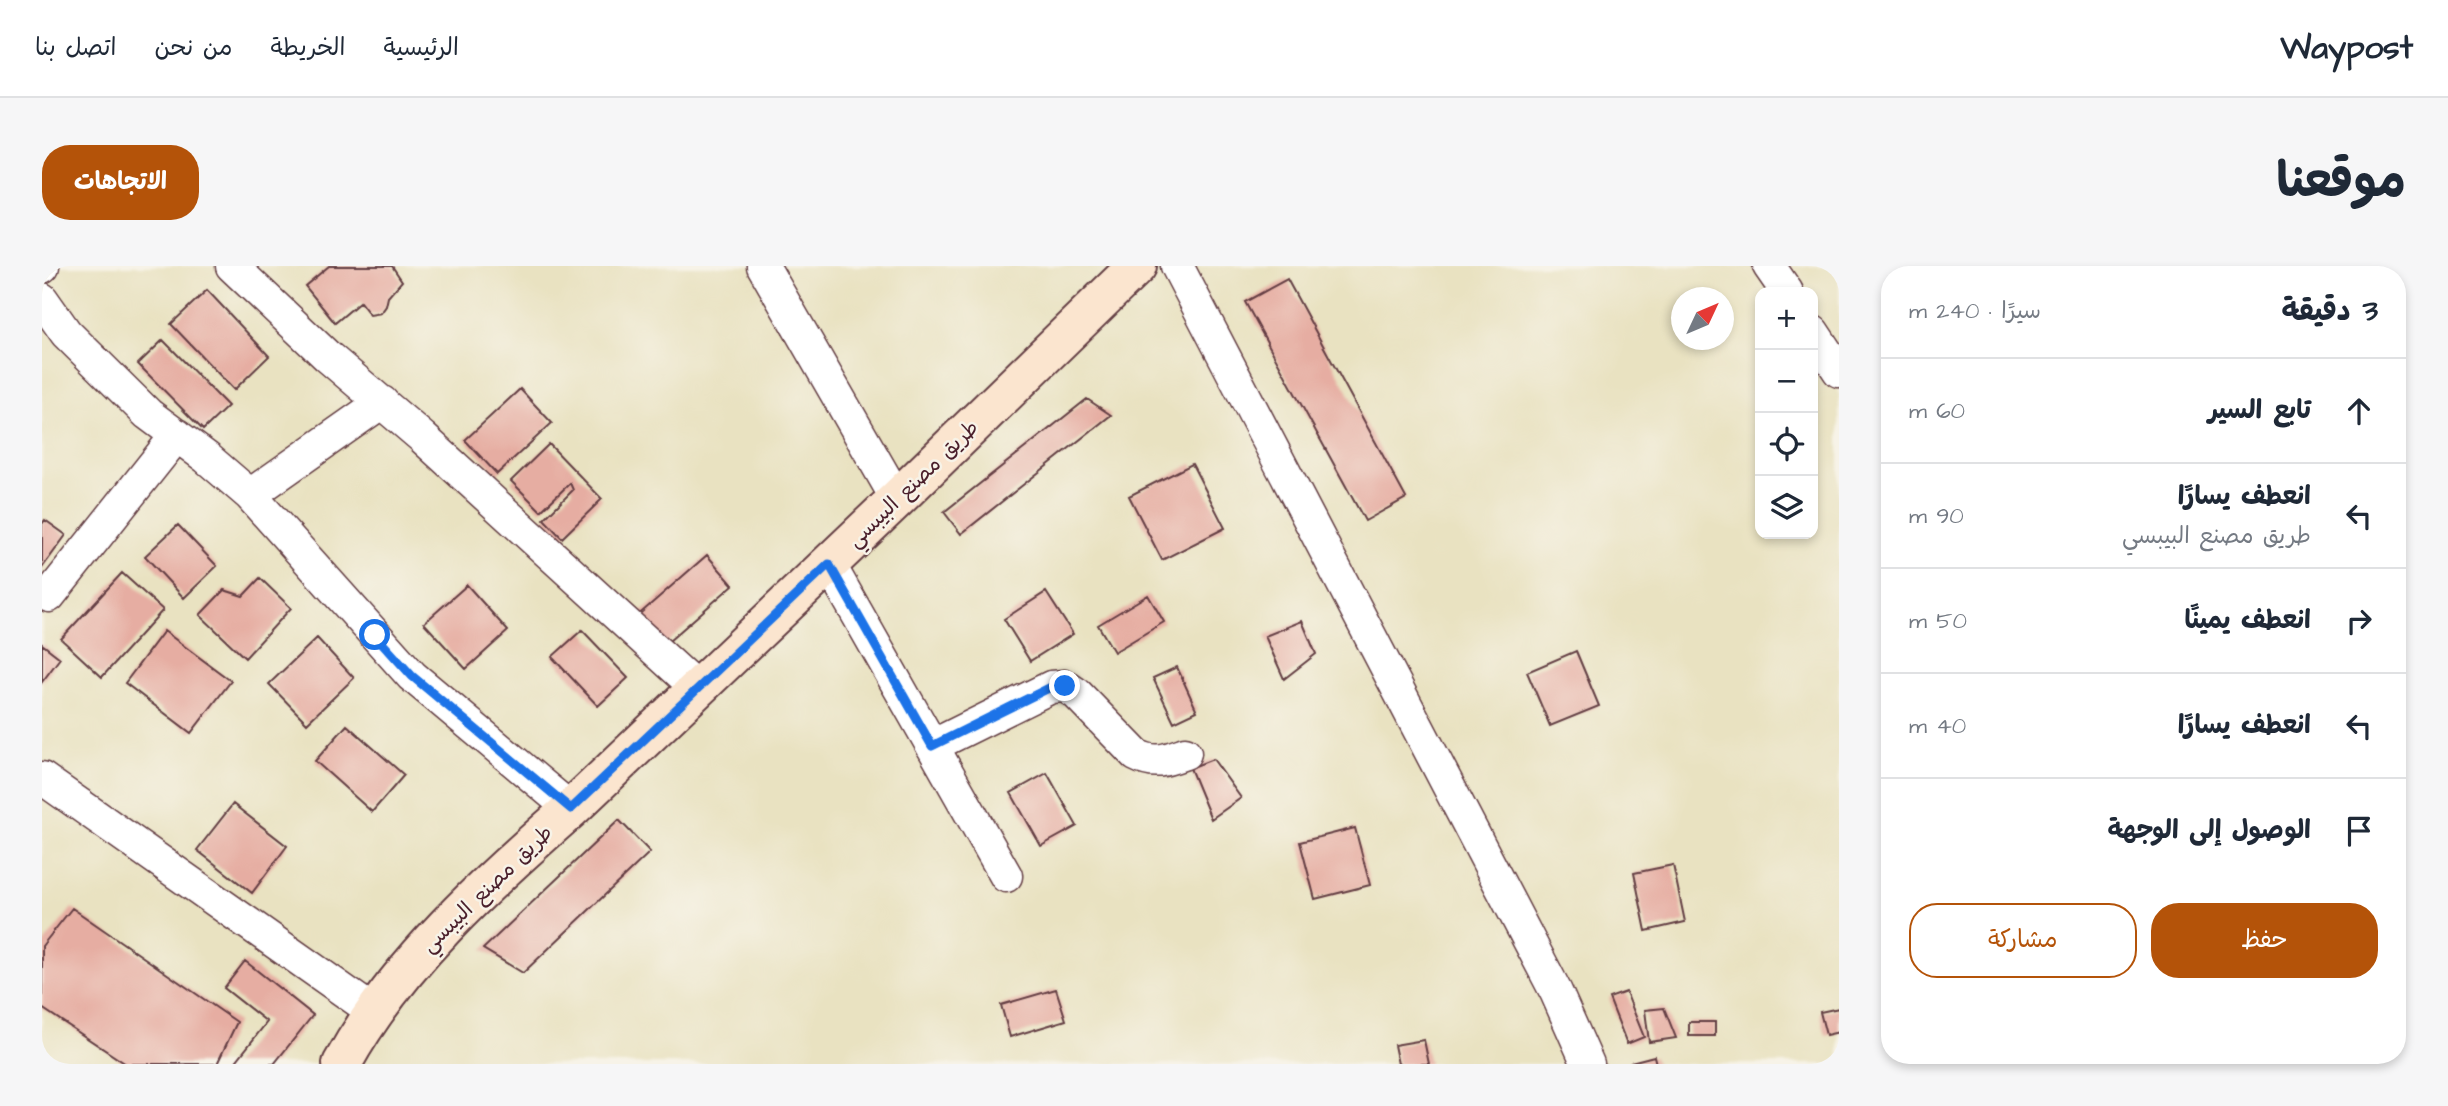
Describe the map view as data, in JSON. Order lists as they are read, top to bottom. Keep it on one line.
{"streets":{"main road":["طريق مصنع البيبسي"]},"north":"top right","page":{"header":"Waypost","nav":["الرئيسية","الخريطة","من نحن","اتصل بنا"],"title":"موقعنا","buttons":["الاتجاهات",["حفظ","مشاركة"]],"heading":["3 دقيقة","سيرًا · 240 m"],"map_buttons":["+","−"],"list":[["تابع السير","60 m"],["انعطف يسارًا","طريق مصنع البيبسي","90 m"],["انعطف يمينًا","50 m"],["انعطف يسارًا","40 m"],"الوصول إلى الوجهة"]}}
